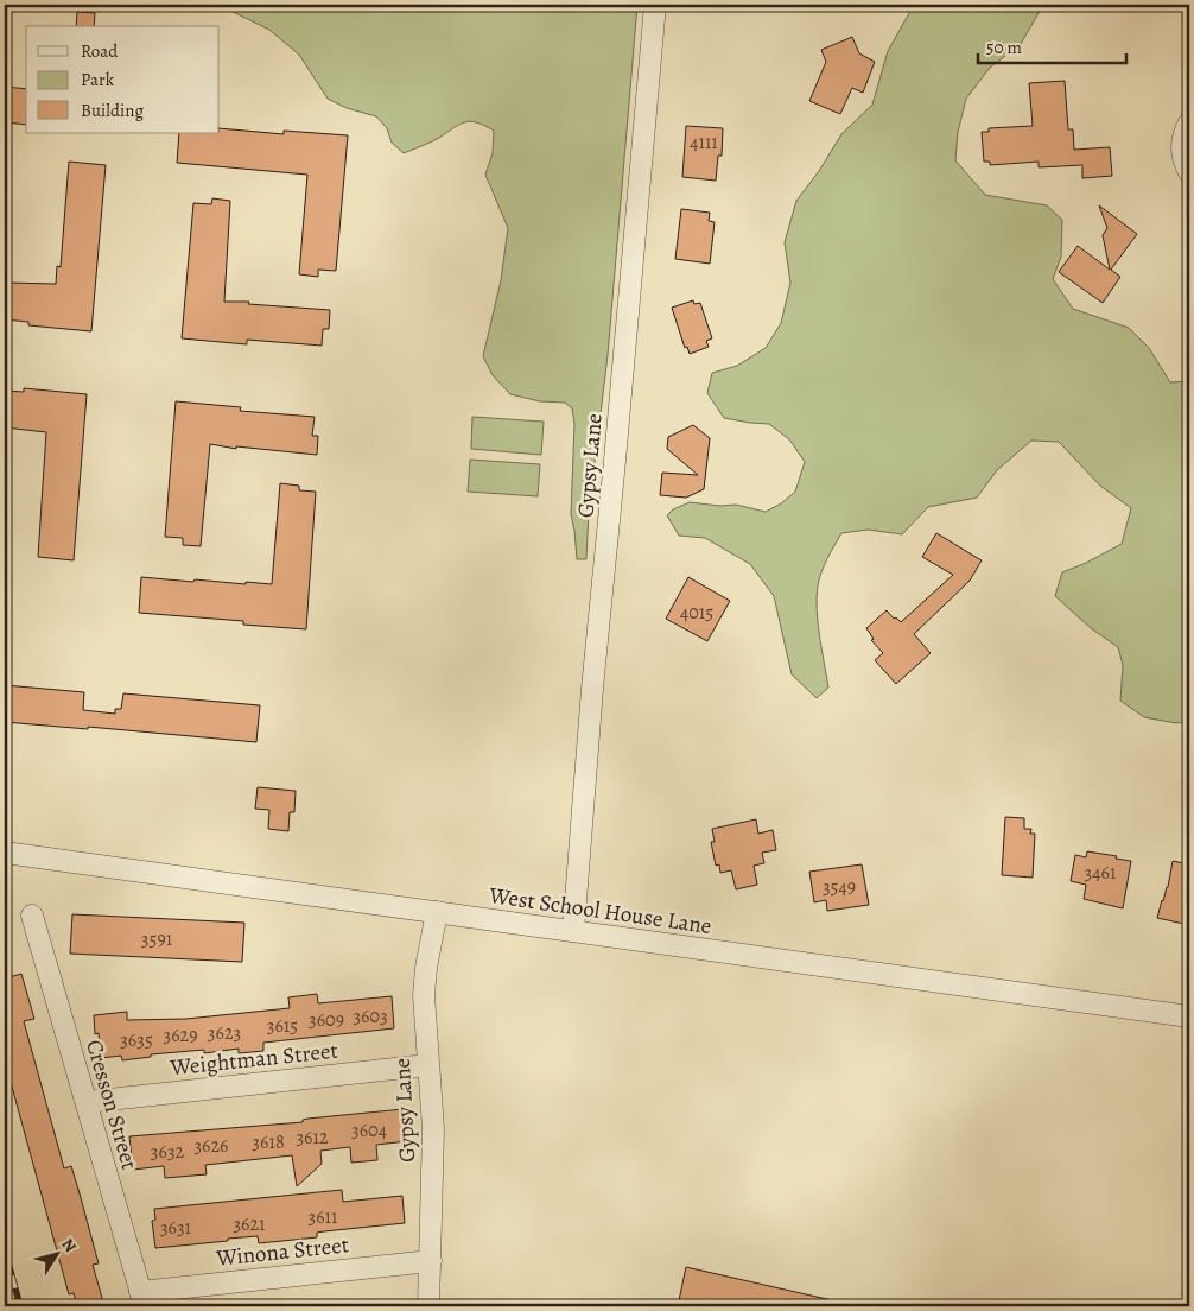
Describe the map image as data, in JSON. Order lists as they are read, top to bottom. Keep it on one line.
{"streets":{"street":["Gypsy Lane","West School House Lane","Weightman Street","Cresson Street","Winona Street"]},"crossings":[["Gypsy Lane","West School House Lane"],["Gypsy Lane","Weightman Street"],["Gypsy Lane","Winona Street"],["Weightman Street","Cresson Street"],["Cresson Street","Winona Street"]],"house_numbers":["4111","4015","3461","3549","3591","3603","3609","3615","3623","3629","3635","3604","3612","3618","3626","3632","3611","3621","3631"],"legend":["Road","Park","Building"],"scale_bar":"50 m","north":"top right"}
